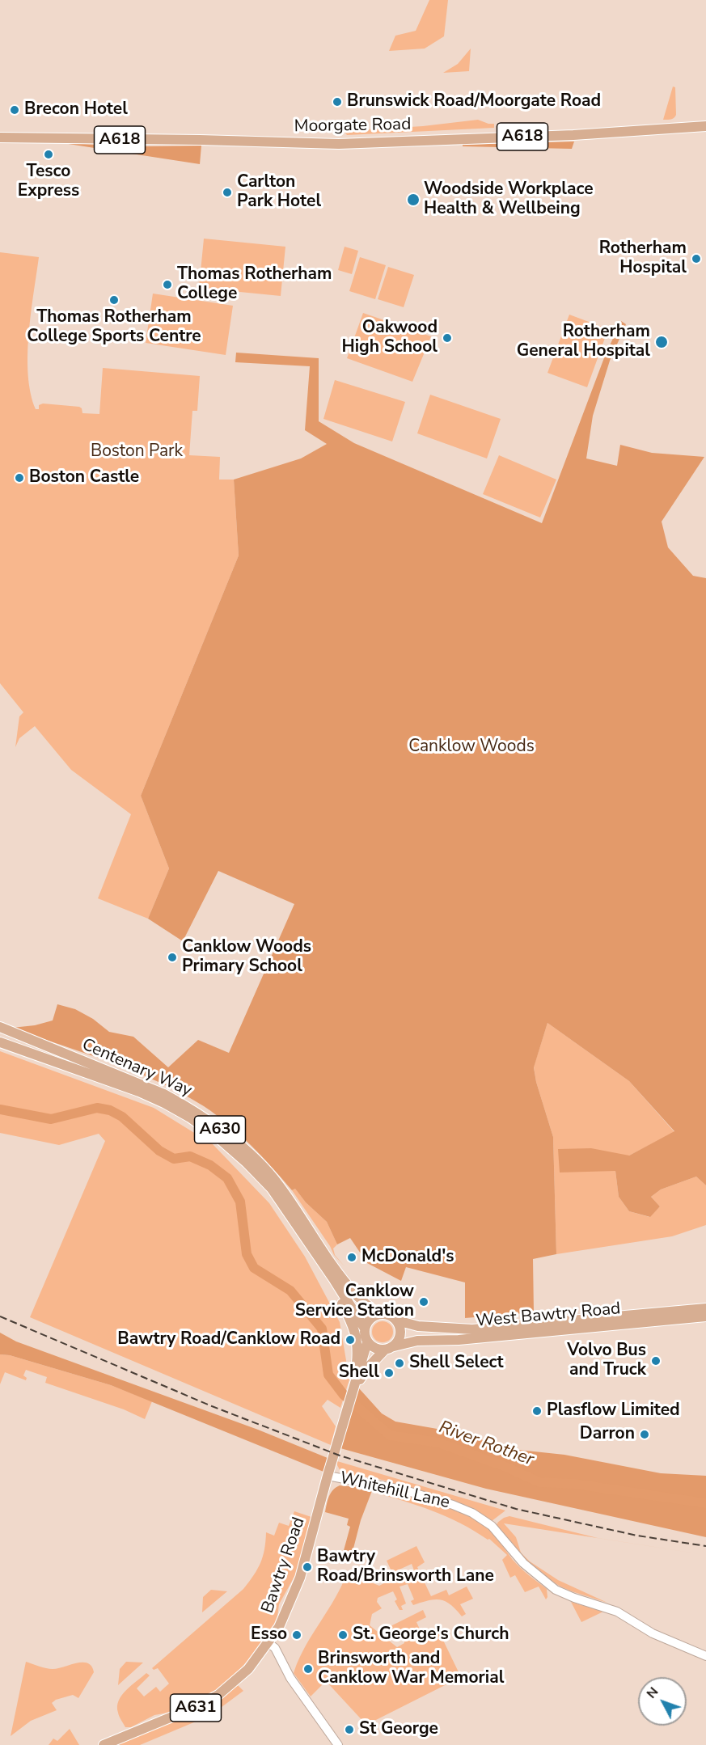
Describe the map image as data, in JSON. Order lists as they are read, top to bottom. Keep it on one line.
{"streets":{"main road":["Moorgate Road","A618","Centenary Way","A630","West Bawtry Road","Whitehill Lane","Bawtry Road","A631"]},"crossings":[["Centenary Way","A630"],["Centenary Way","West Bawtry Road"],["Centenary Way","Bawtry Road"],["A630","West Bawtry Road"],["A630","Bawtry Road"],["West Bawtry Road","Bawtry Road"],["Whitehill Lane","Bawtry Road"]],"water":["River Rother"],"parks":["Boston Park","Canklow Woods"],"places":["Brunswick Road/Moorgate Road","Brecon Hotel","Tesco Express","Carlton Park Hotel","Woodside Workplace Health & Wellbeing","Rotherham Hospital","Thomas Rotherham College","Thomas Rotherham College Sports Centre","Oakwood High School","Rotherham General Hospital","Boston Castle","Canklow Woods Primary School","McDonald's","Canklow Service Station","Bawtry Road/Canklow Road","Volvo Bus and Truck","Shell Select","Shell","Plasflow Limited","Darron","Bawtry Road/Brinsworth Lane","Esso","St. George's Church","Brinsworth and Canklow War Memorial","St George"],"north":"top left"}
